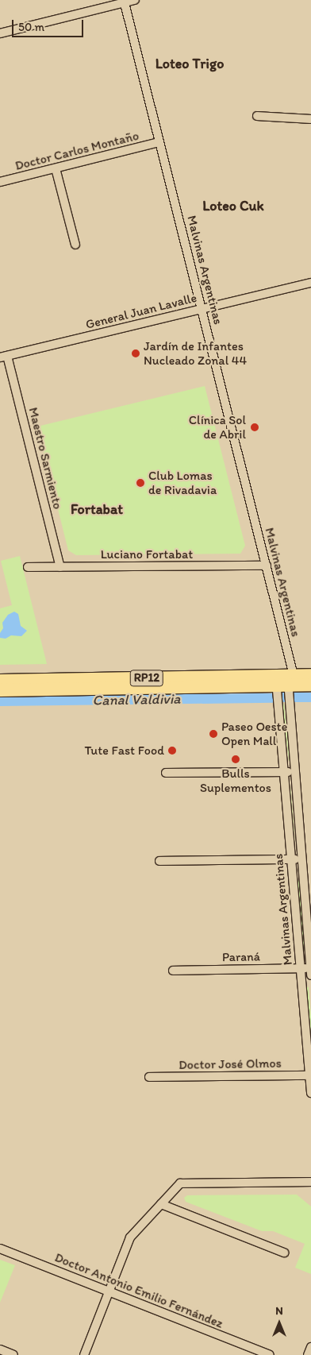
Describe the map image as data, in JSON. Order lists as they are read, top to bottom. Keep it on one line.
{"streets":{"main road":["RP12"],"street":["Doctor Carlos Montaño","Malvinas Argentinas","General Juan Lavalle","Maestro Sarmiento","Luciano Fortabat","Paraná","Doctor José Olmos","Doctor Antonio Emilio Fernández"]},"crossings":[["Doctor Carlos Montaño","Malvinas Argentinas"],["Malvinas Argentinas","General Juan Lavalle"],["Malvinas Argentinas","Luciano Fortabat"],["Malvinas Argentinas","RP12"],["Malvinas Argentinas","Paraná"],["Malvinas Argentinas","Doctor José Olmos"],["General Juan Lavalle","Maestro Sarmiento"],["Maestro Sarmiento","Luciano Fortabat"]],"districts":["Loteo Trigo","Loteo Cuk","Fortabat"],"water":["Canal Valdivia"],"places":["Jardín de Infantes Nucleado Zonal 44","Clínica Sol de Abril","Club Lomas de Rivadavia","Paseo Oeste Open Mall","Tute Fast Food","Bulls Suplementos"],"scale_bar":"50 m","north":"top"}
